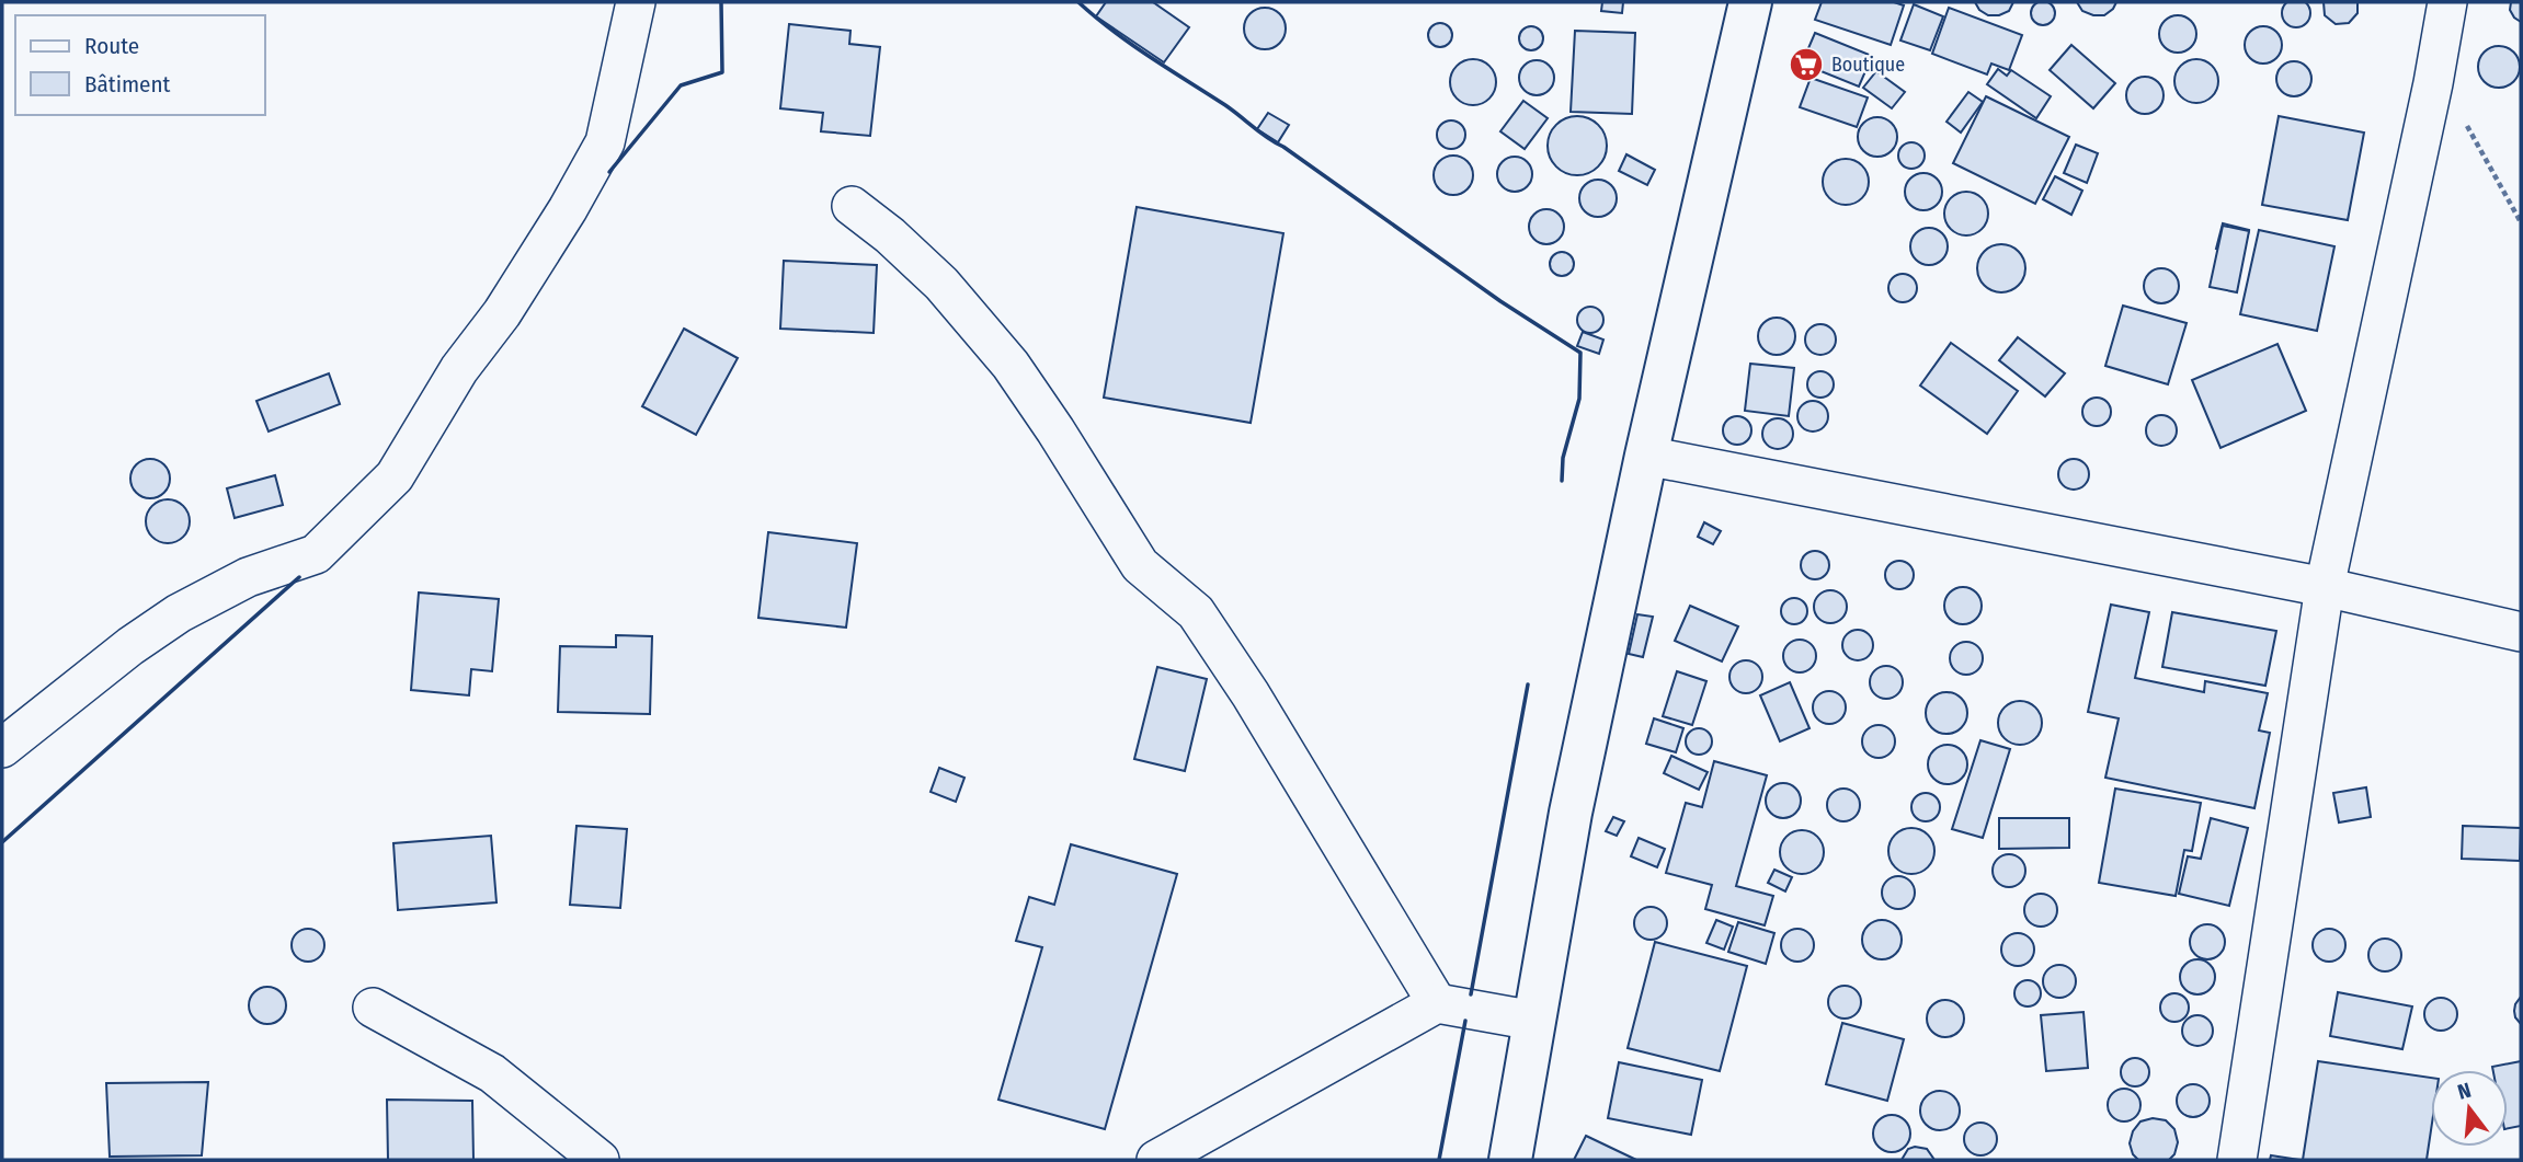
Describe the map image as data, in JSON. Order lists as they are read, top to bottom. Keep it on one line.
{"places":{"supermarket":["Boutique"]},"legend":["Route","Bâtiment"],"north":"top"}
